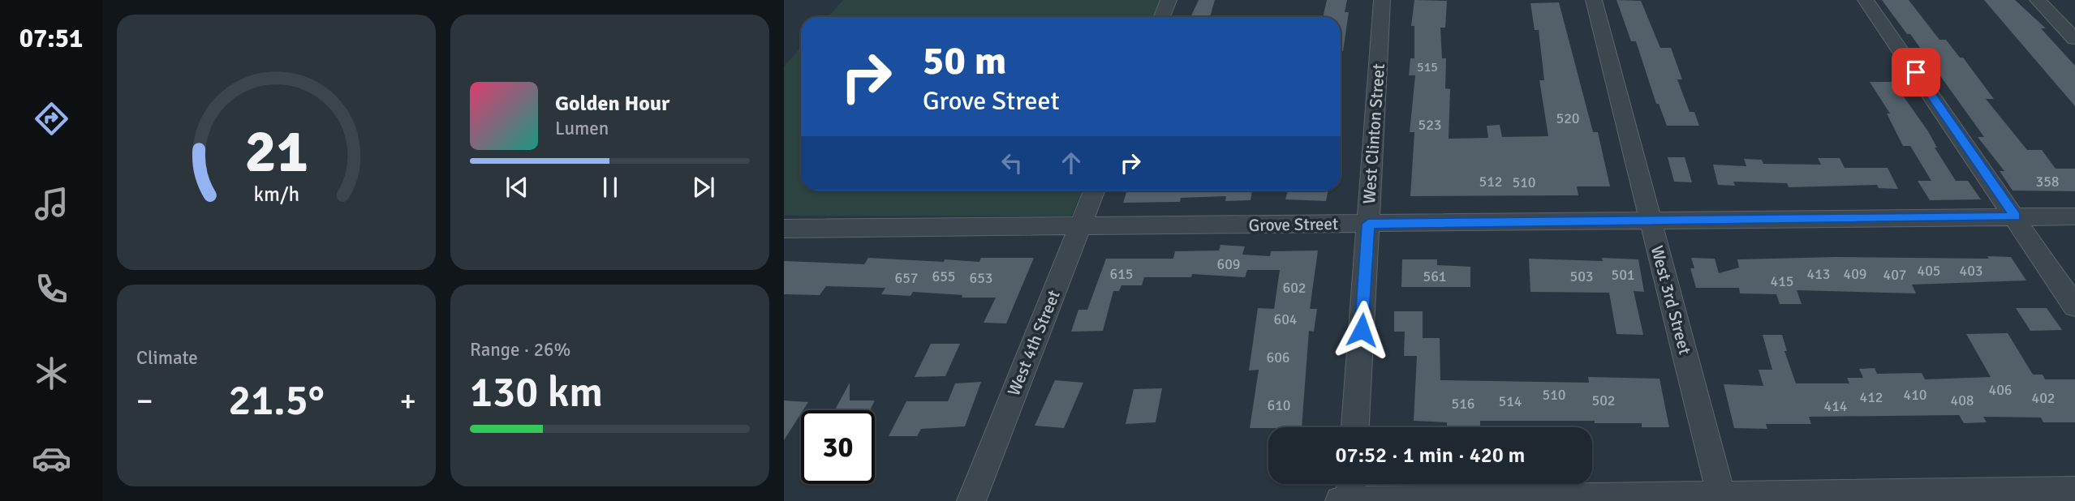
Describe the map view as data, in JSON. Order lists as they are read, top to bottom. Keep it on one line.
{"streets":{"street":["West Clinton Street","Grove Street","West 3rd Street","West 4th Street"]},"crossings":[["West Clinton Street","Grove Street"],["Grove Street","West 3rd Street"],["Grove Street","West 4th Street"]],"house_numbers":["515","520","523","512","358","510","609","405","403","615","413","409","501","407","655","561","503","657","653","415","602","604","606","406","510","410","412","402","502","408","514","516","610","414"],"page":{"tabs":"07:51","turn":["50 m","Grove Street"],"song":["Golden Hour","Lumen"],"tile":["Climate",["Range · 26%","130 km"]],"heat":["−","21.5°","+"],"limit":"30","trip":"07:52 · 1 min · 420 m","gauge":["21","km/h"]}}
